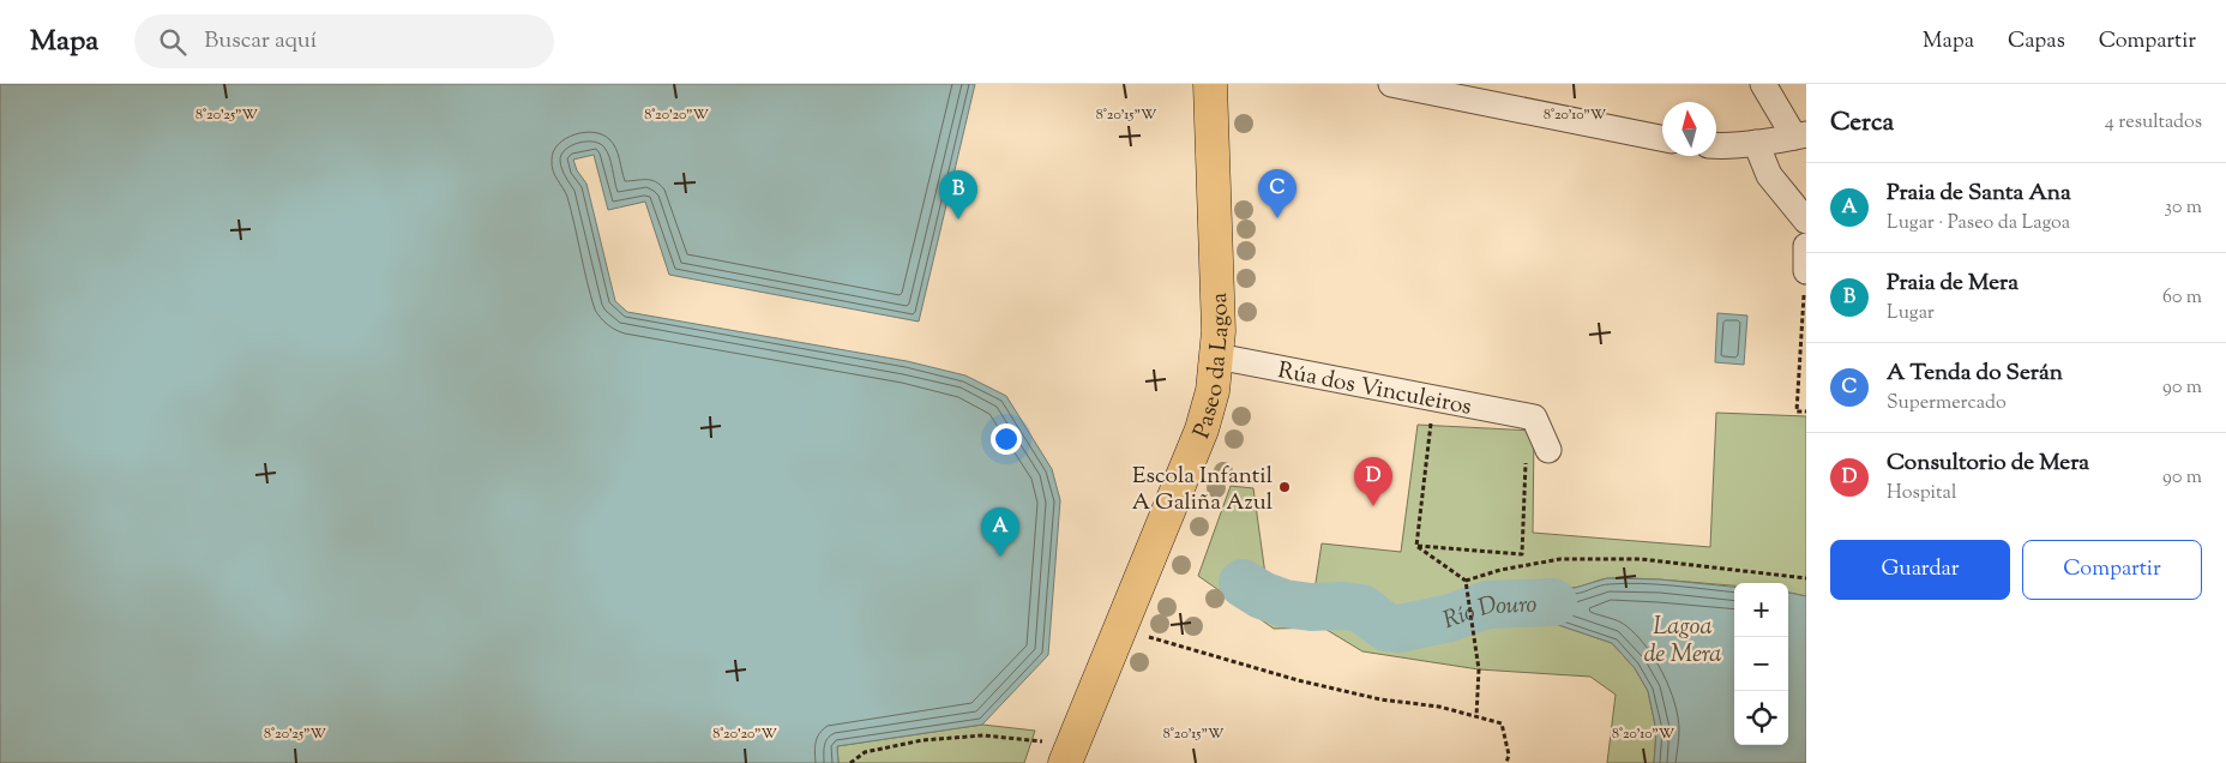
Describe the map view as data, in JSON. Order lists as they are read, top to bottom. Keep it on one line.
{"streets":{"main road":["Paseo da Lagoa"],"street":["Rúa dos Vinculeiros"]},"crossings":[["Paseo da Lagoa","Rúa dos Vinculeiros"]],"water":["Río Douro","Lagoa de Mera"],"places":["Escola Infantil A Galiña Azul"],"north":"top","page":{"header":"Mapa","search":"Buscar aquí","nav":["Mapa","Capas","Compartir"],"heading":["Cerca","4 resultados"],"list":[{"mark":"A","name":"Praia de Santa Ana","note":"Lugar · Paseo da Lagoa","value":"30 m"},{"mark":"B","name":"Praia de Mera","note":"Lugar","value":"60 m"},{"mark":"C","name":"A Tenda do Serán","note":"Supermercado","value":"90 m"},{"mark":"D","name":"Consultorio de Mera","note":"Hospital","value":"90 m"}],"pins":["C","B","D","A"],"buttons":["Guardar","Compartir"],"map_buttons":["+","−"]},"coordinates":["8°20'25\"W","8°20'20\"W","8°20'15\"W","8°20'10\"W"]}
